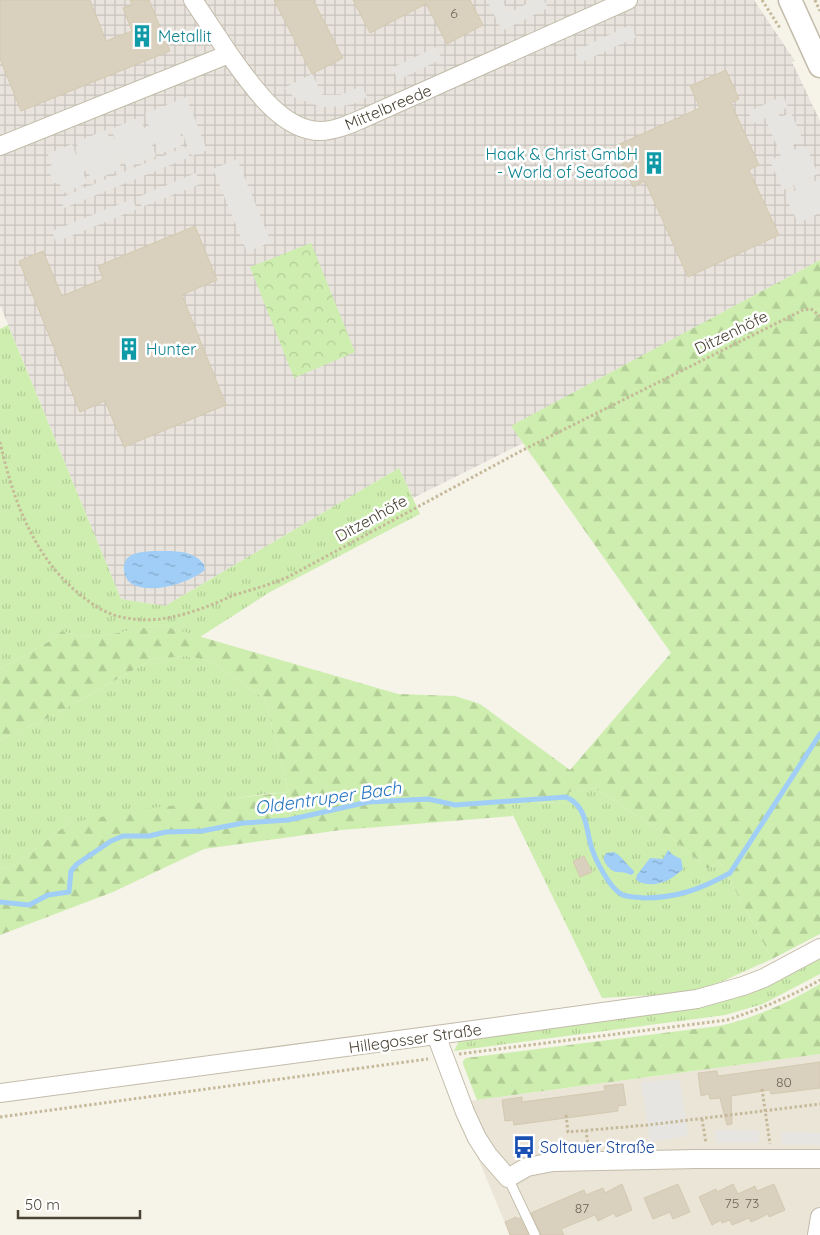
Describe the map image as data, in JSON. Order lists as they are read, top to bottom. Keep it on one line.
{"streets":{"street":["Mittelbreede","Hillegosser Straße"],"path":["Ditzenhöfe"]},"water":["Oldentruper Bach"],"places":{"building":["Metallit","Haak & Christ GmbH - World of Seafood","Hunter"],"bus stop":["Soltauer Straße"]},"house_numbers":["6","80","75","73","87"],"scale_bar":"50 m"}
